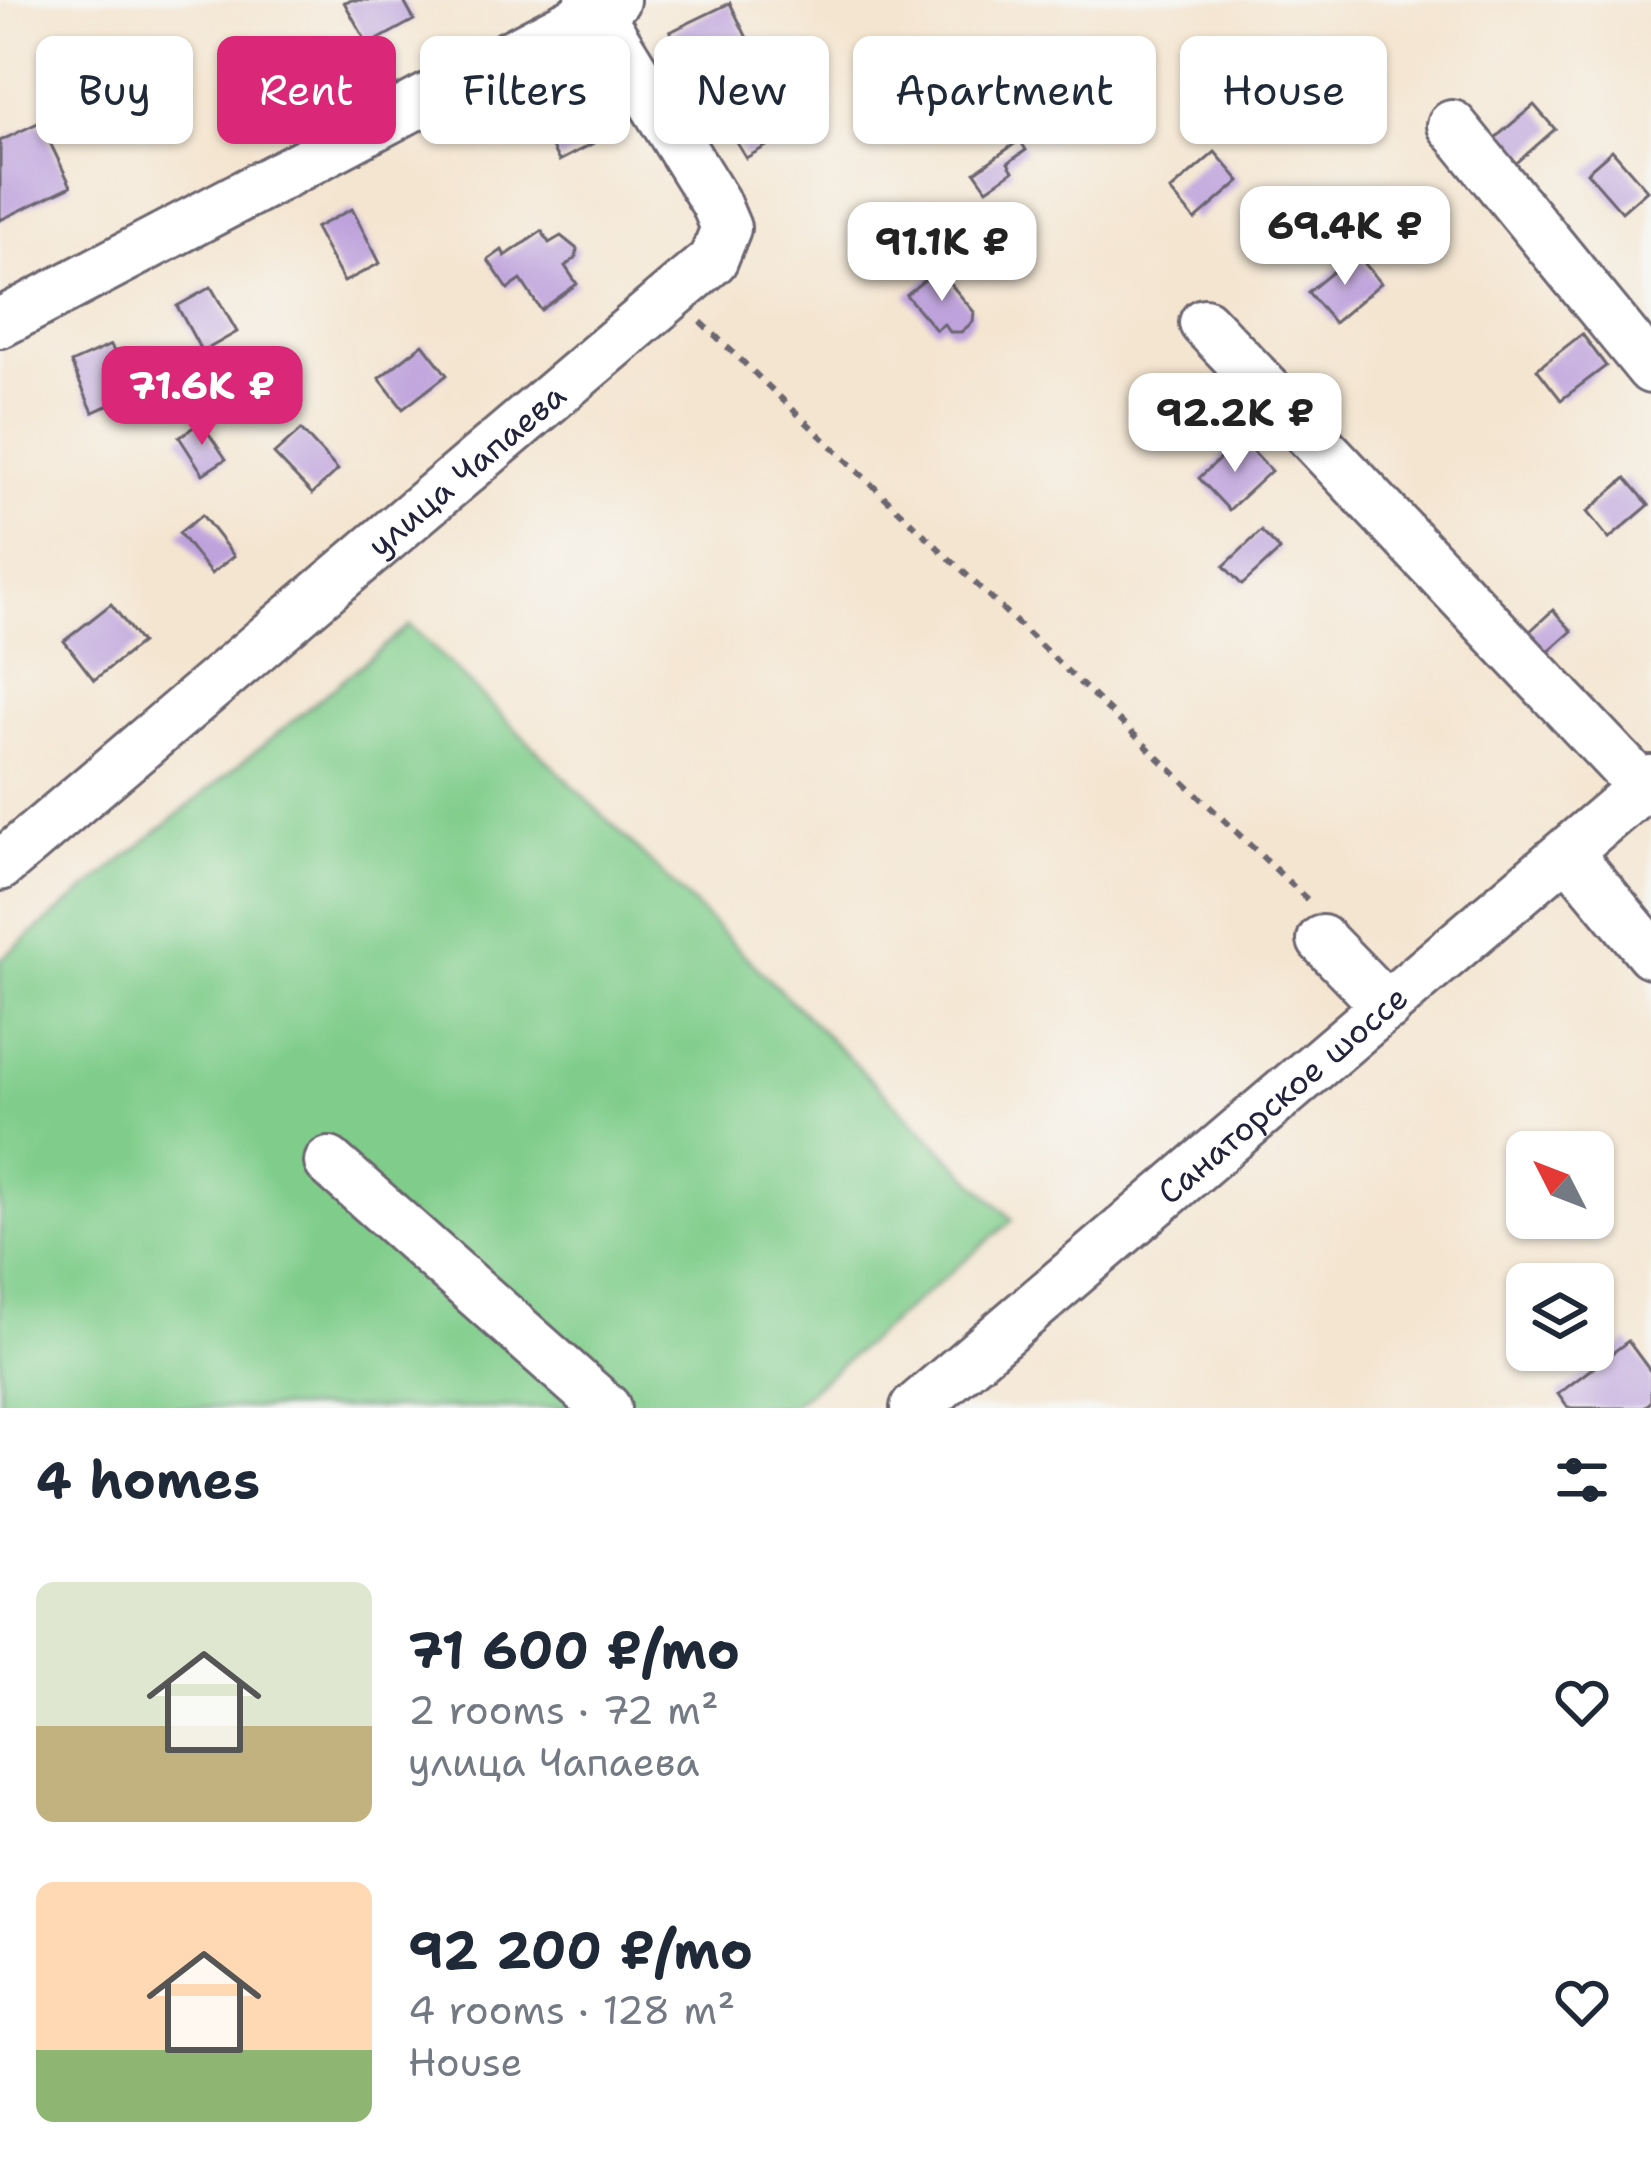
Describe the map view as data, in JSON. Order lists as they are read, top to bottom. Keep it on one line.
{"streets":{"street":["улица Чапаева","Санаторское шоссе"]},"north":"top left","page":{"chip":["Buy","Rent","Filters","New","Apartment","House"],"price":["69.4K ₽","91.1K ₽","71.6K ₽","92.2K ₽"],"heading":"4 homes","list":[{"name":"71 600 ₽/mo","note":"2 rooms · 72 m² · улица Чапаева"},{"name":"92 200 ₽/mo","note":"4 rooms · 128 m² · House"}]}}
